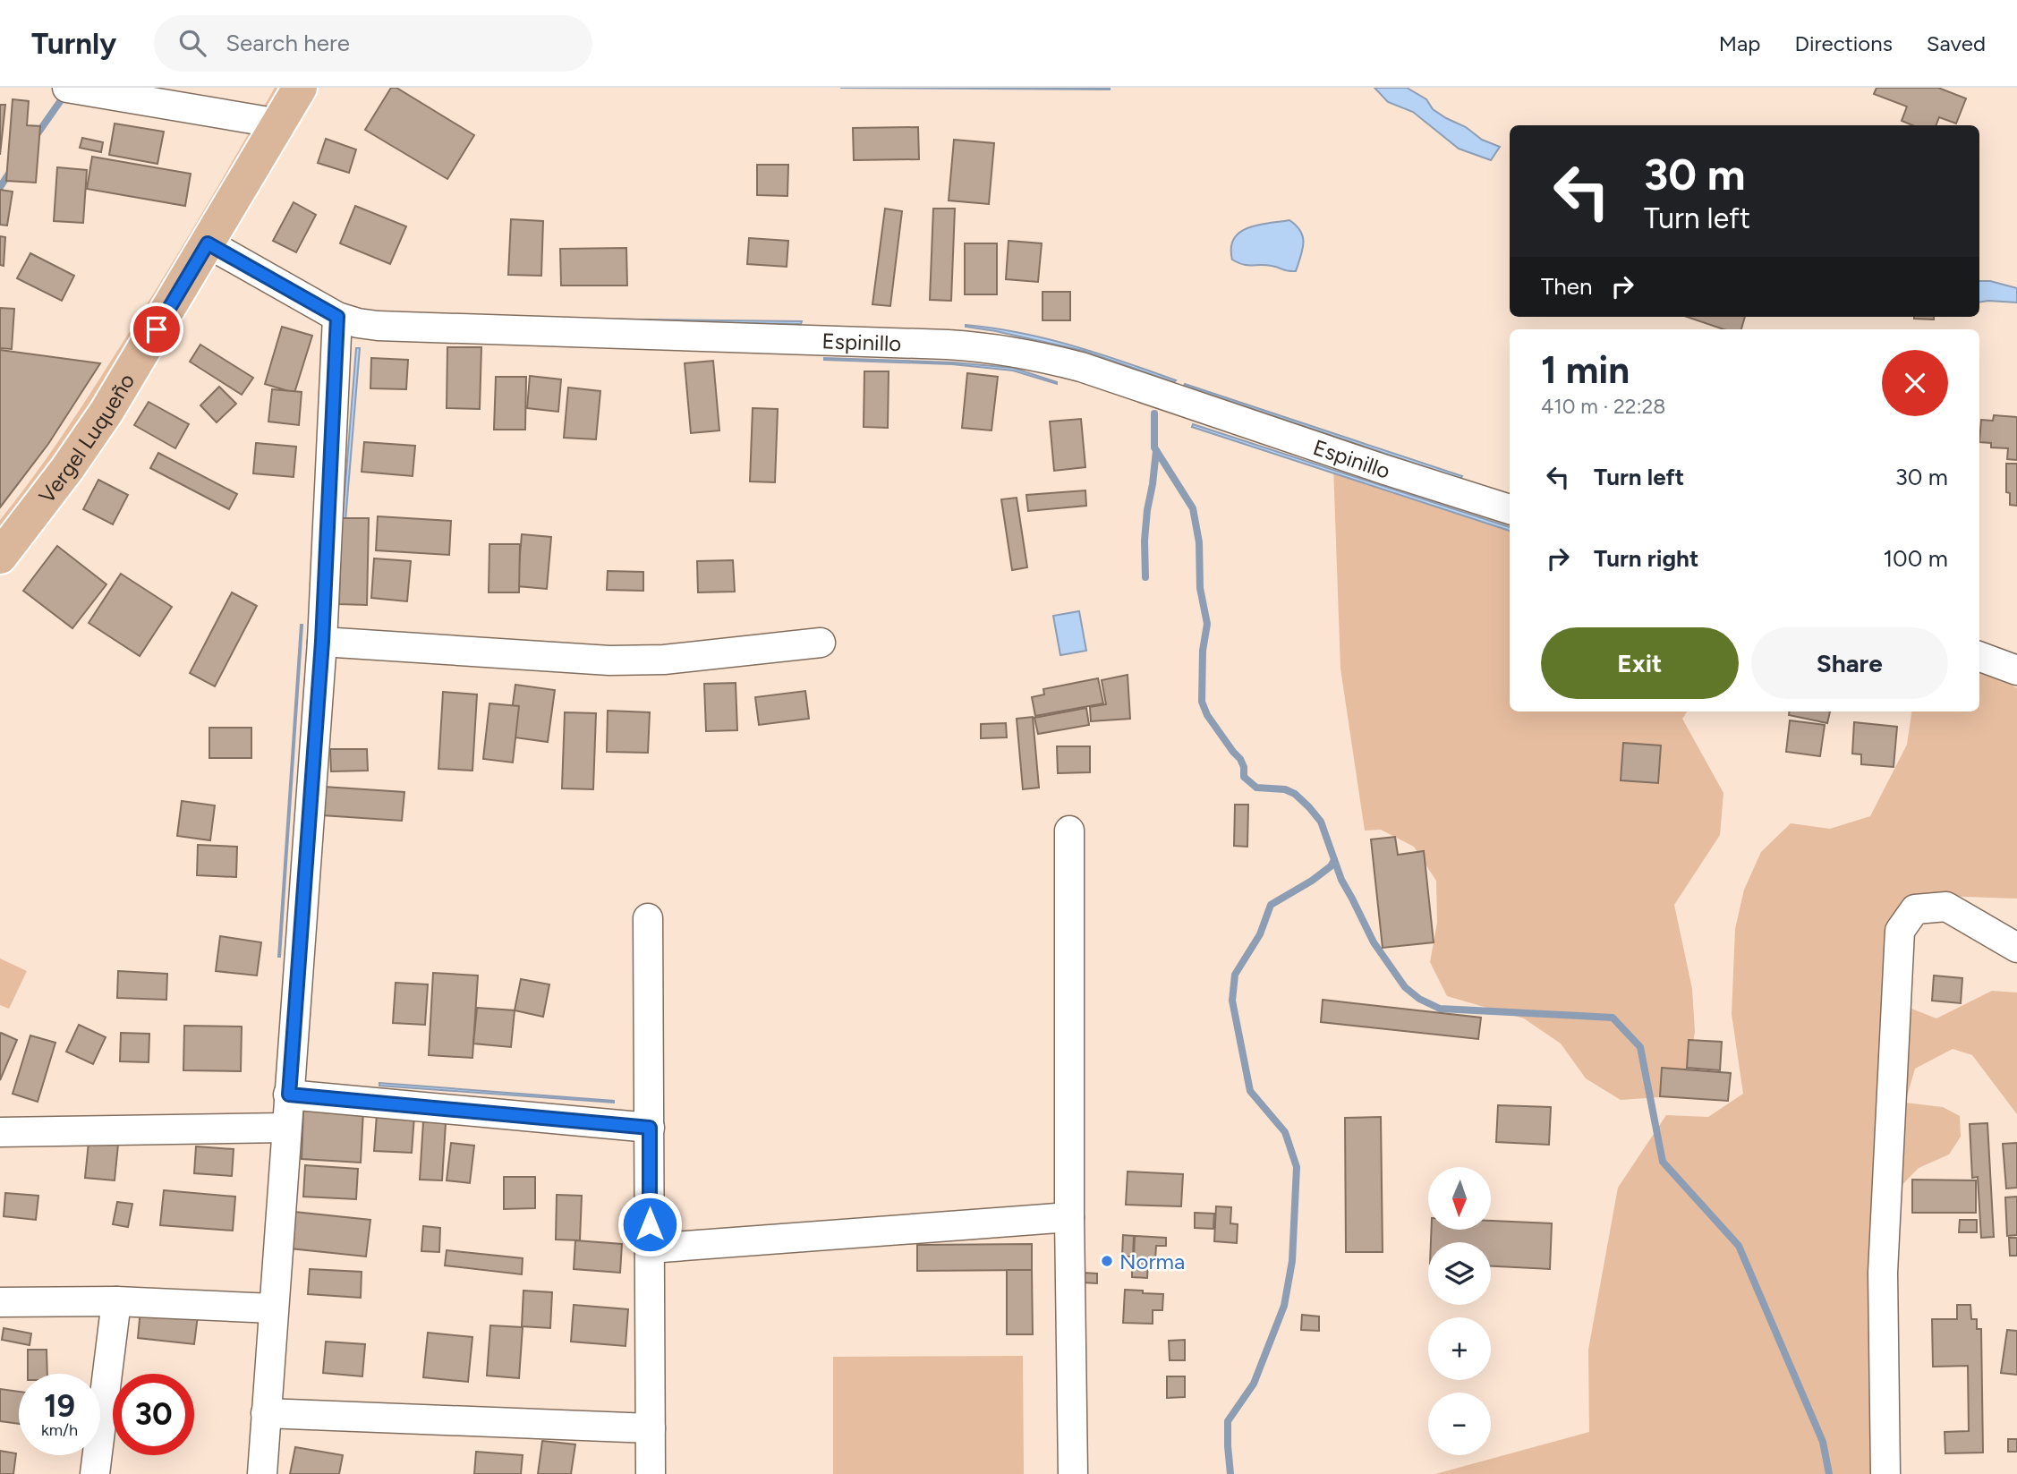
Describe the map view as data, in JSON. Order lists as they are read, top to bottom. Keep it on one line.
{"streets":{"main road":["Vergel Luqueño"],"street":["Espinillo"]},"crossings":[["Espinillo","Vergel Luqueño"]],"places":["Norma"],"north":"bottom","page":{"header":"Turnly","search":"Search here","nav":["Map","Directions","Saved"],"turn":["30 m","Turn left"],"then":"Then","heading":["1 min","410 m · 22:28"],"list":[{"name":"Turn left","value":"30 m"},{"name":"Turn right","value":"100 m"}],"buttons":["Exit","Share"],"map_buttons":["+","−"],"speed":"19 km/h","limit":"30"}}
